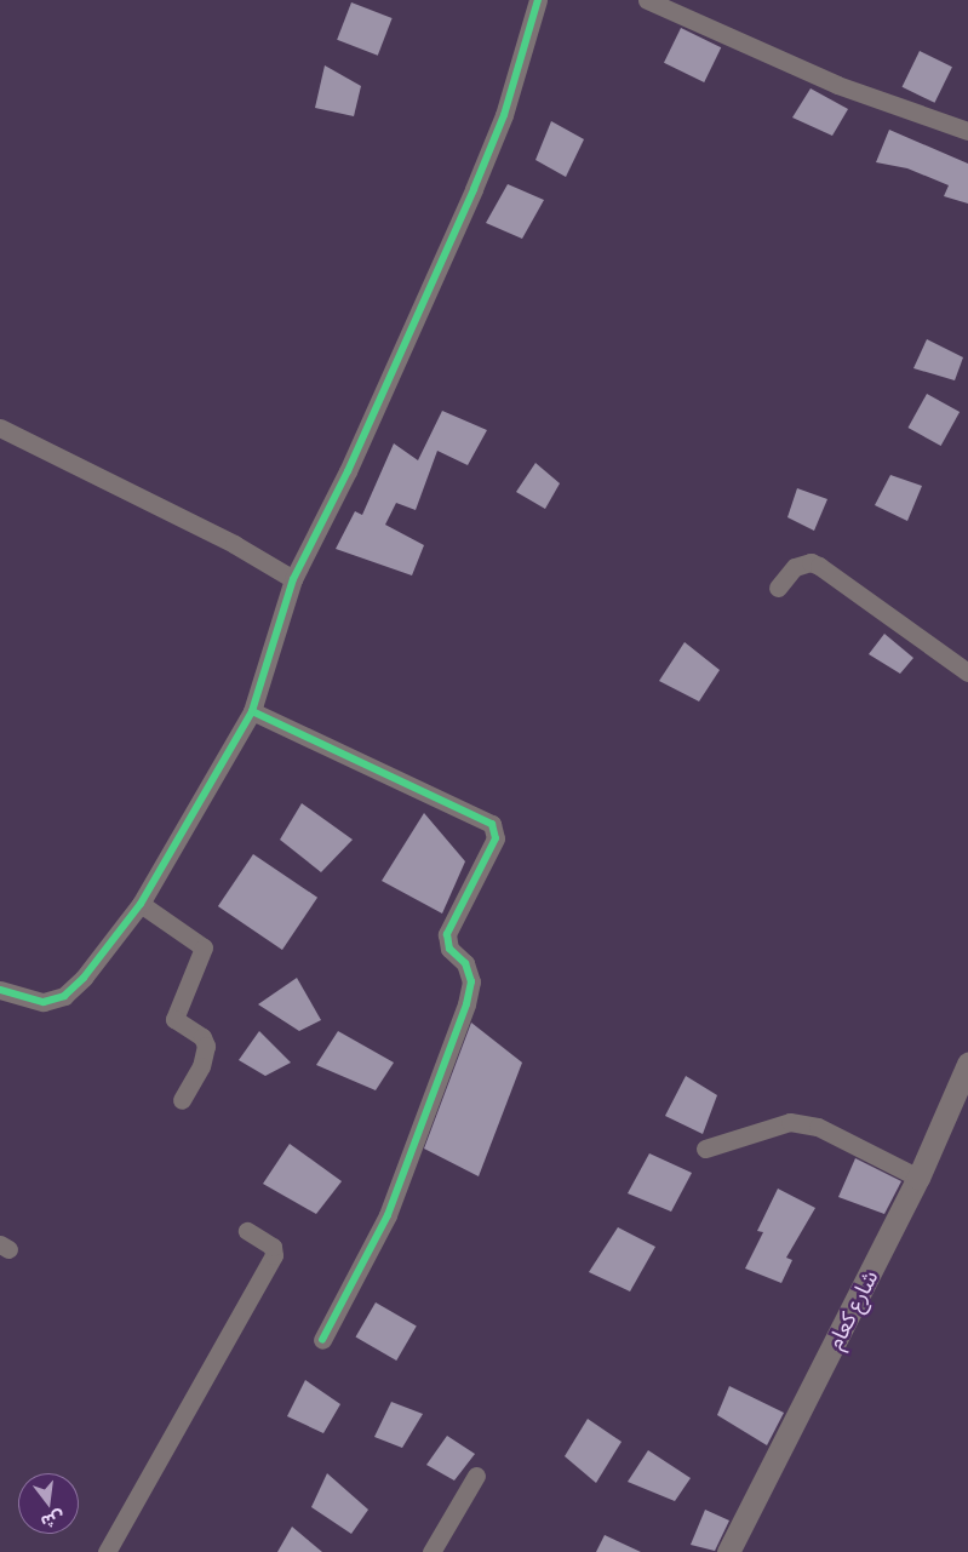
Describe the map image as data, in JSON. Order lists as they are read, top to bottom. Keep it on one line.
{"streets":{"street":["شارع كعام"]},"north":"bottom"}
